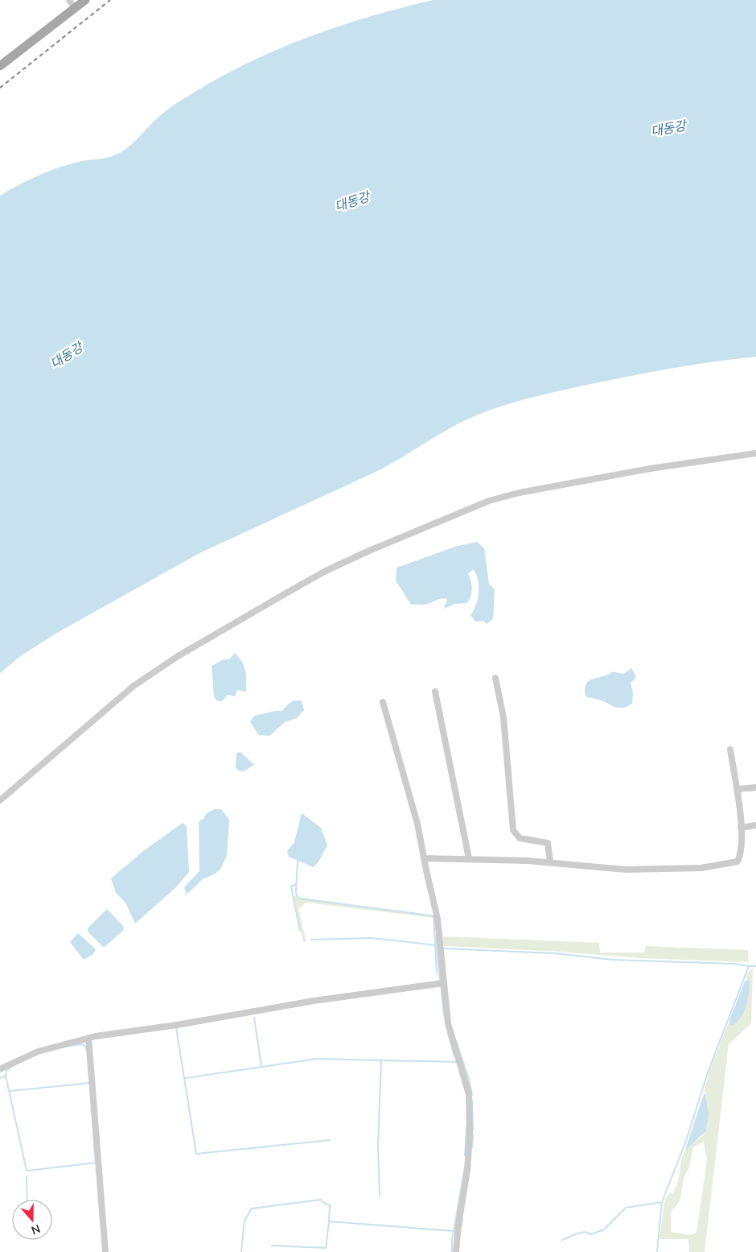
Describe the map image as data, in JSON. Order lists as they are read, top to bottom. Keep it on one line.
{"water":["대동강"],"north":"bottom"}
